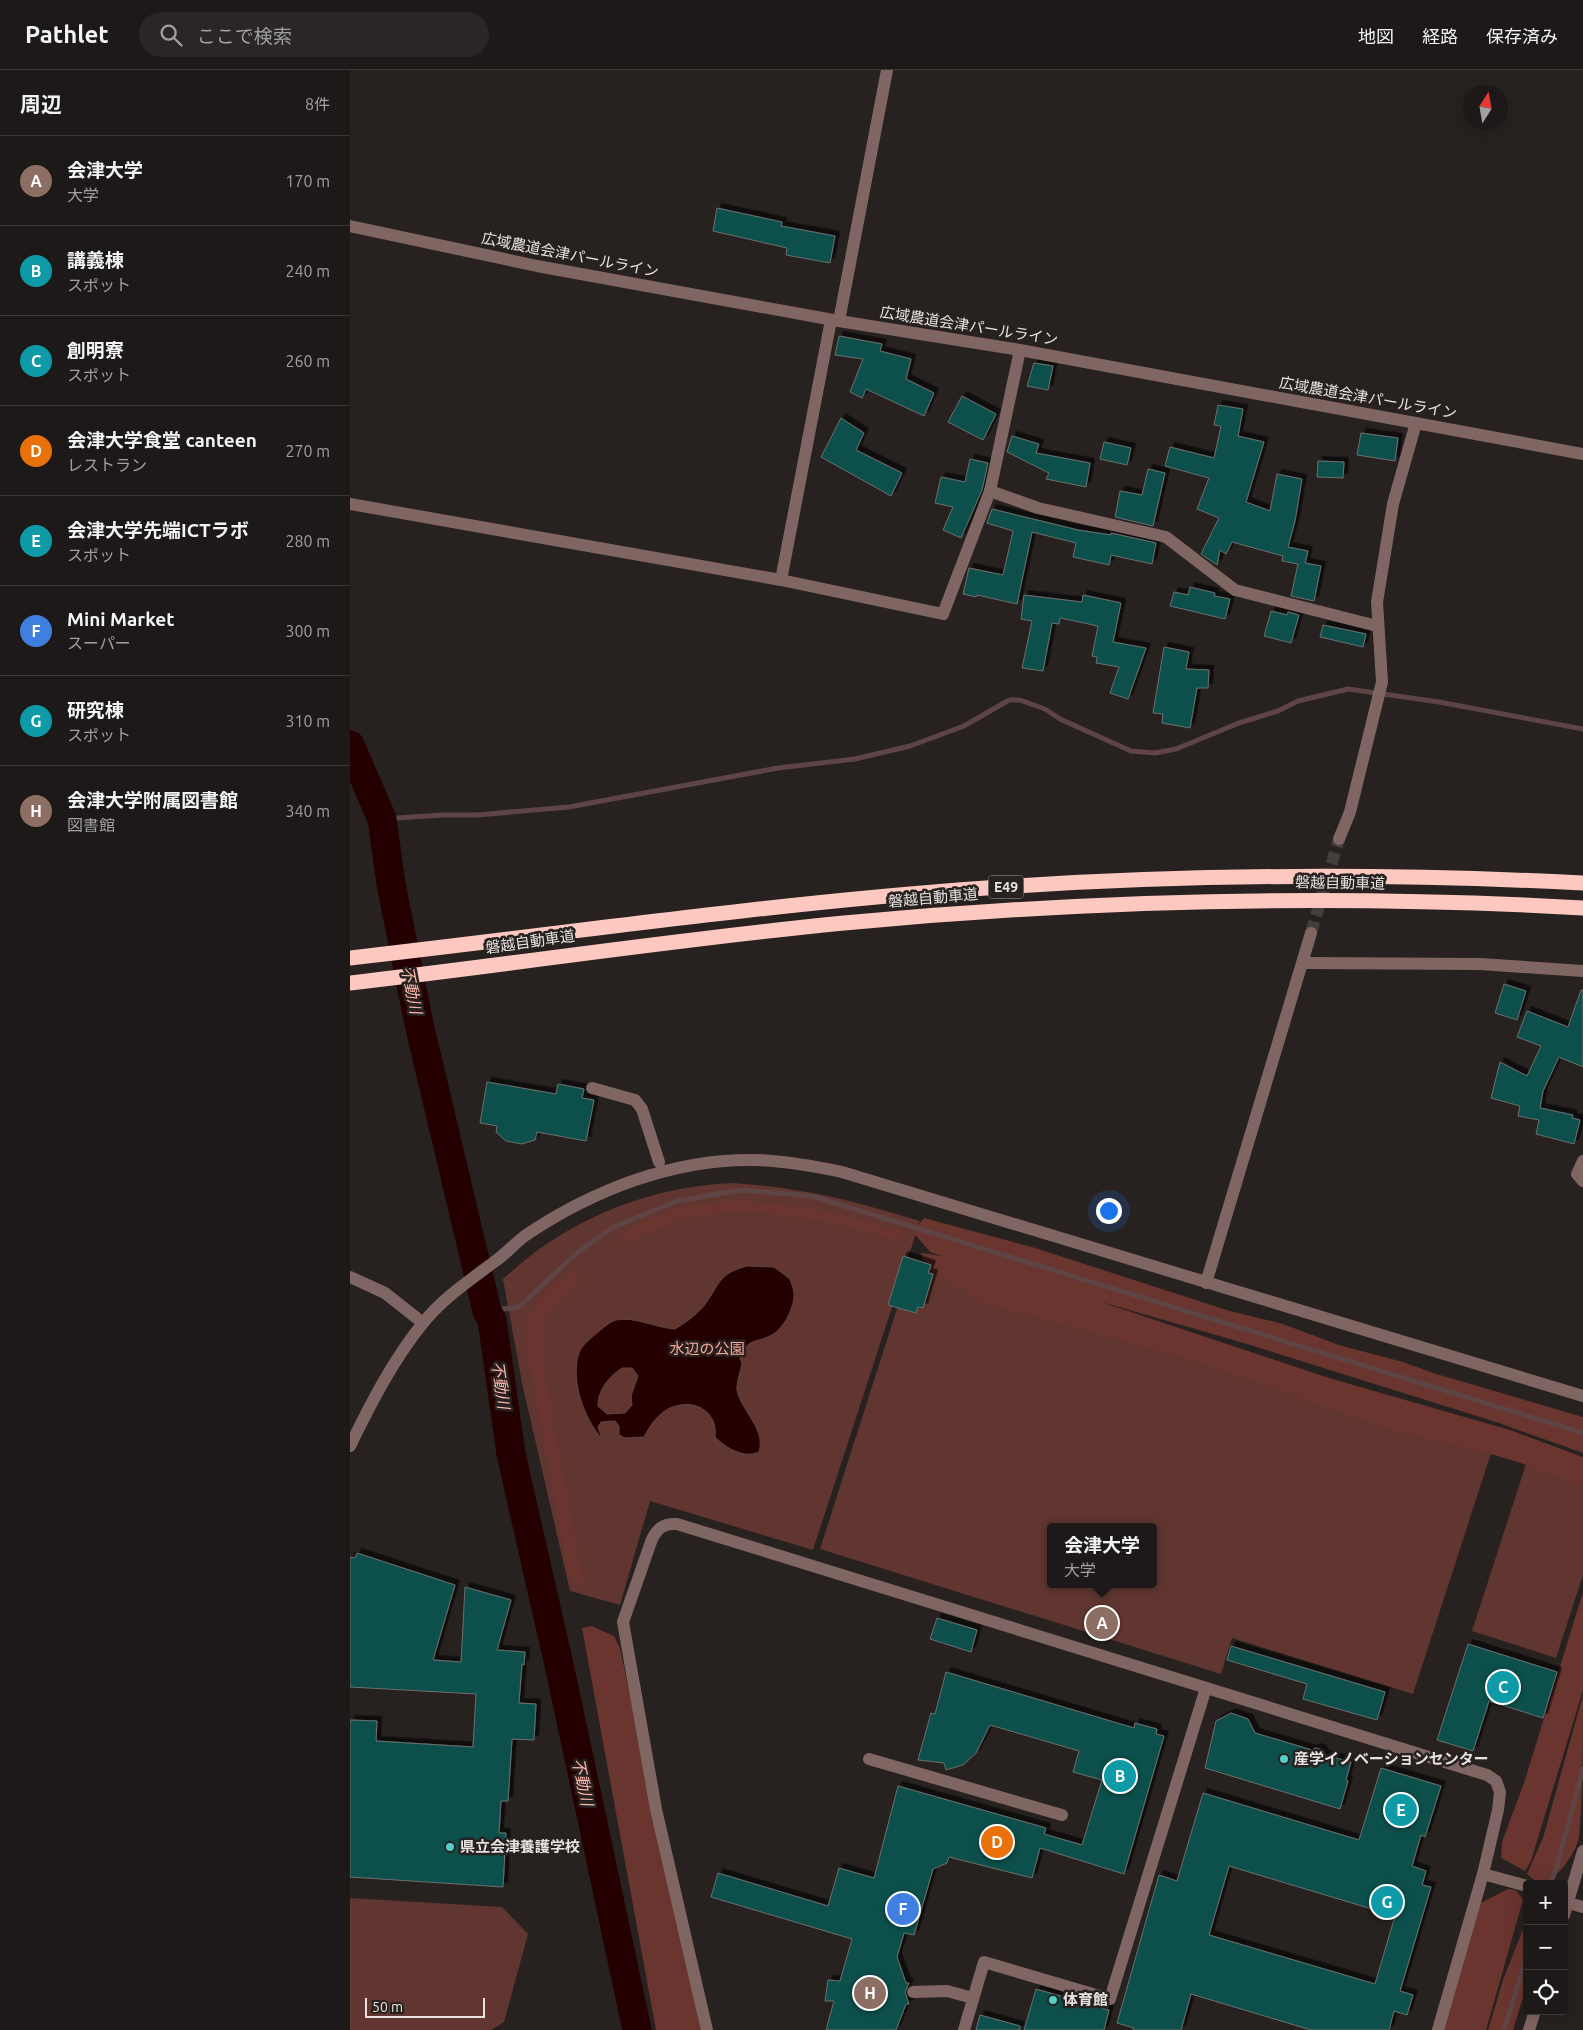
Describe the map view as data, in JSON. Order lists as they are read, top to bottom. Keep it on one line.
{"streets":{"highway":["磐越自動車道","E49"],"street":["広域農道会津パールライン"]},"water":["不動川"],"parks":["水辺の公園"],"places":["産学イノベーションセンター","県立会津養護学校","体育館"],"scale_bar":"50 m","north":"top","page":{"header":"Pathlet","search":"ここで検索","nav":["地図","経路","保存済み"],"heading":["周辺","8件"],"list":[{"mark":"A","name":"会津大学","note":"大学","value":"170 m"},{"mark":"B","name":"講義棟","note":"スポット","value":"240 m"},{"mark":"C","name":"創明寮","note":"スポット","value":"260 m"},{"mark":"D","name":"会津大学食堂 canteen","note":"レストラン","value":"270 m"},{"mark":"E","name":"会津大学先端ICTラボ","note":"スポット","value":"280 m"},{"mark":"F","name":"Mini Market","note":"スーパー","value":"300 m"},{"mark":"G","name":"研究棟","note":"スポット","value":"310 m"},{"mark":"H","name":"会津大学附属図書館","note":"図書館","value":"340 m"}],"popup":["会津大学","大学"],"pins":["A","C","B","E","D","G","F","H"],"map_buttons":["+","−"],"scale":"50 m"}}
